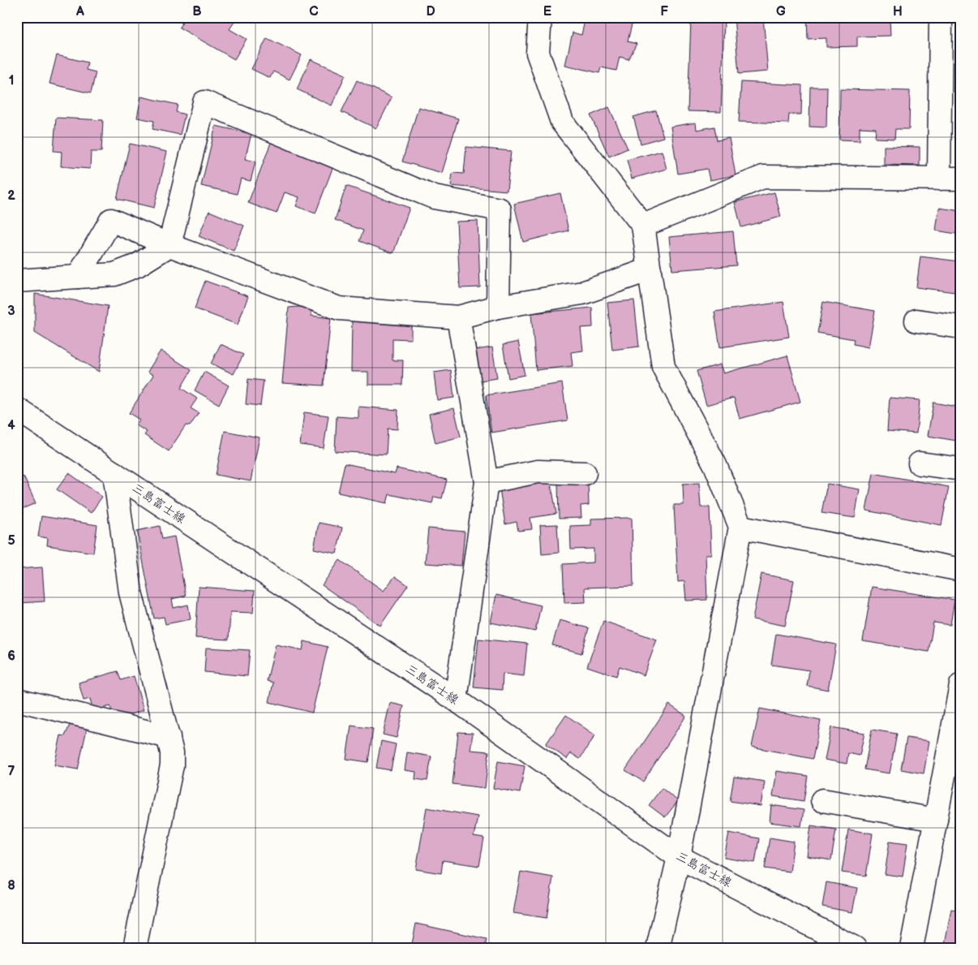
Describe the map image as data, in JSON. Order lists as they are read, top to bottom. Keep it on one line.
{"streets":{"street":["三島富士線"]},"grid":{"columns":["A","B","C","D","E","F","G","H"],"rows":["1","2","3","4","5","6","7","8"]}}
